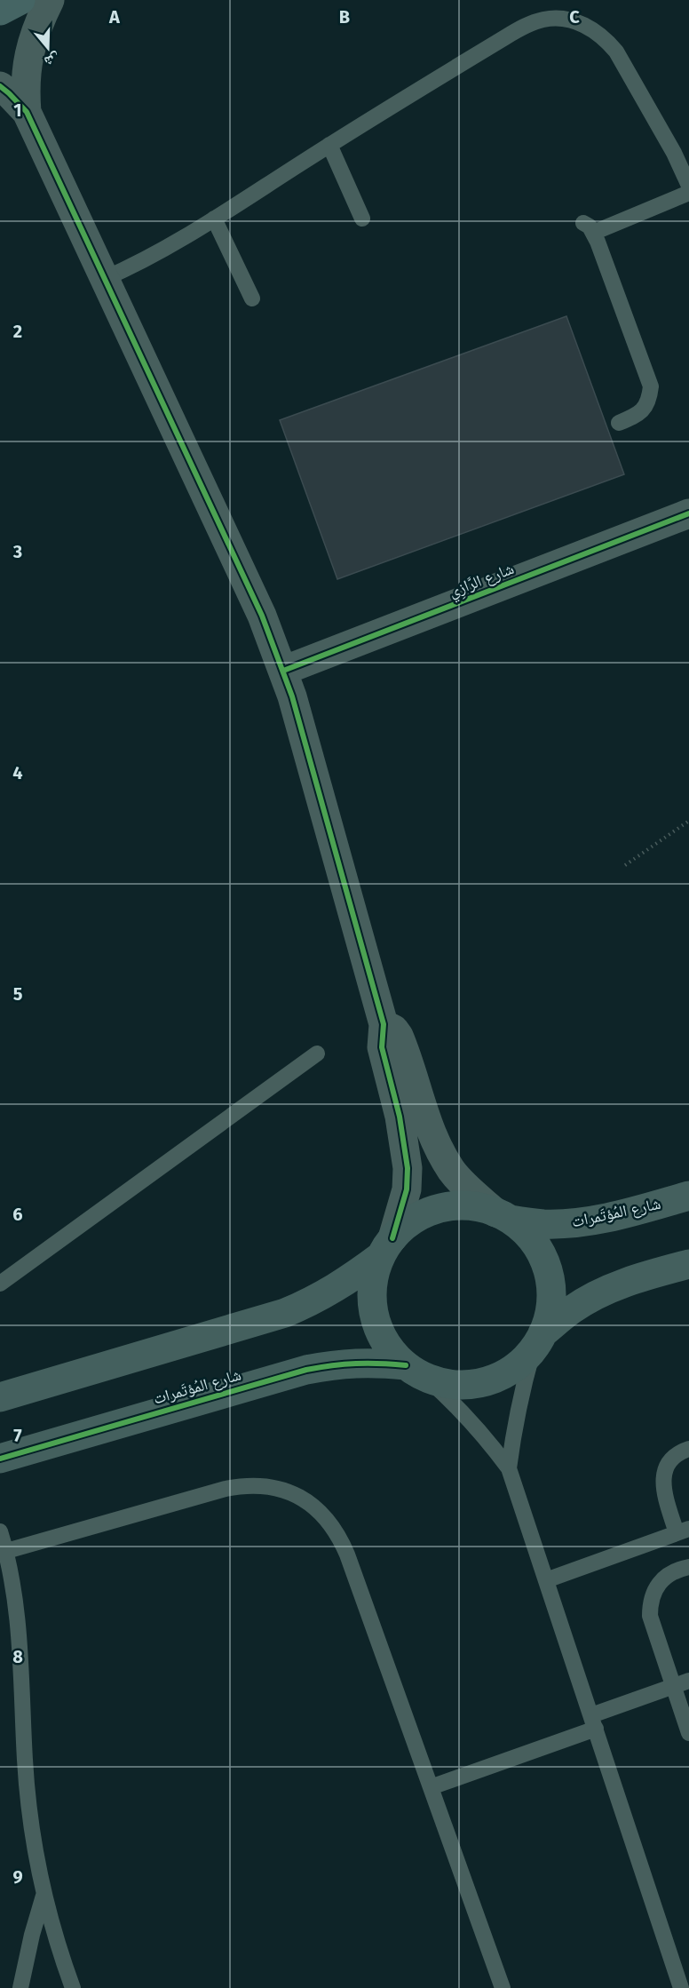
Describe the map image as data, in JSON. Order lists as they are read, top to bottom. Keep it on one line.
{"streets":{"street":["شارع الرَّازِي","شارع المُؤتَمرات"]},"north":"bottom","grid":{"columns":["A","B","C"],"rows":["1","2","3","4","5","6","7","8","9"]}}
